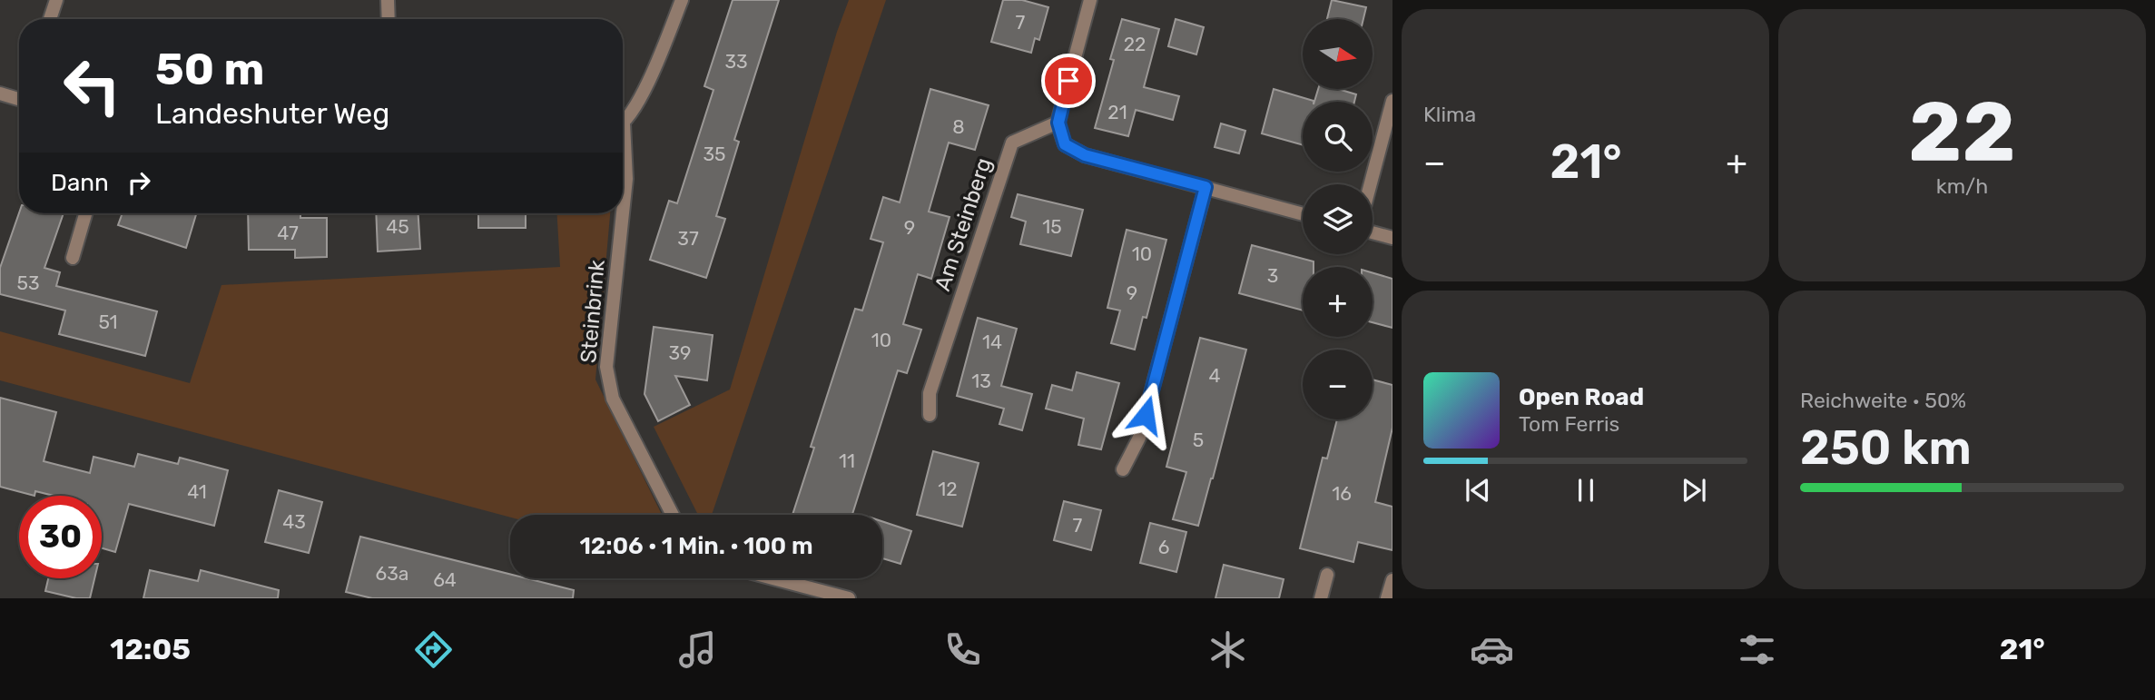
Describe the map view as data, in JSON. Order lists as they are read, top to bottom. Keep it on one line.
{"streets":{"street":["Am Steinberg","Steinbrink"]},"house_numbers":["7","22","33","21","8","35","45","15","9","47","37","10","3","53","9","51","10","14","39","4","13","5","11","12","41","16","43","7","6","63a","64"],"north":"right","page":{"tile":["Klima",["22","km/h"],["Reichweite · 50%","250 km"]],"map_buttons":["+","−"],"turn":["50 m","Landeshuter Weg"],"heat":["−","21°","+"],"then":"Dann","song":["Open Road","Tom Ferris"],"limit":"30","trip":"12:06 · 1 Min. · 100 m","tabs":["12:05","21°"]}}
